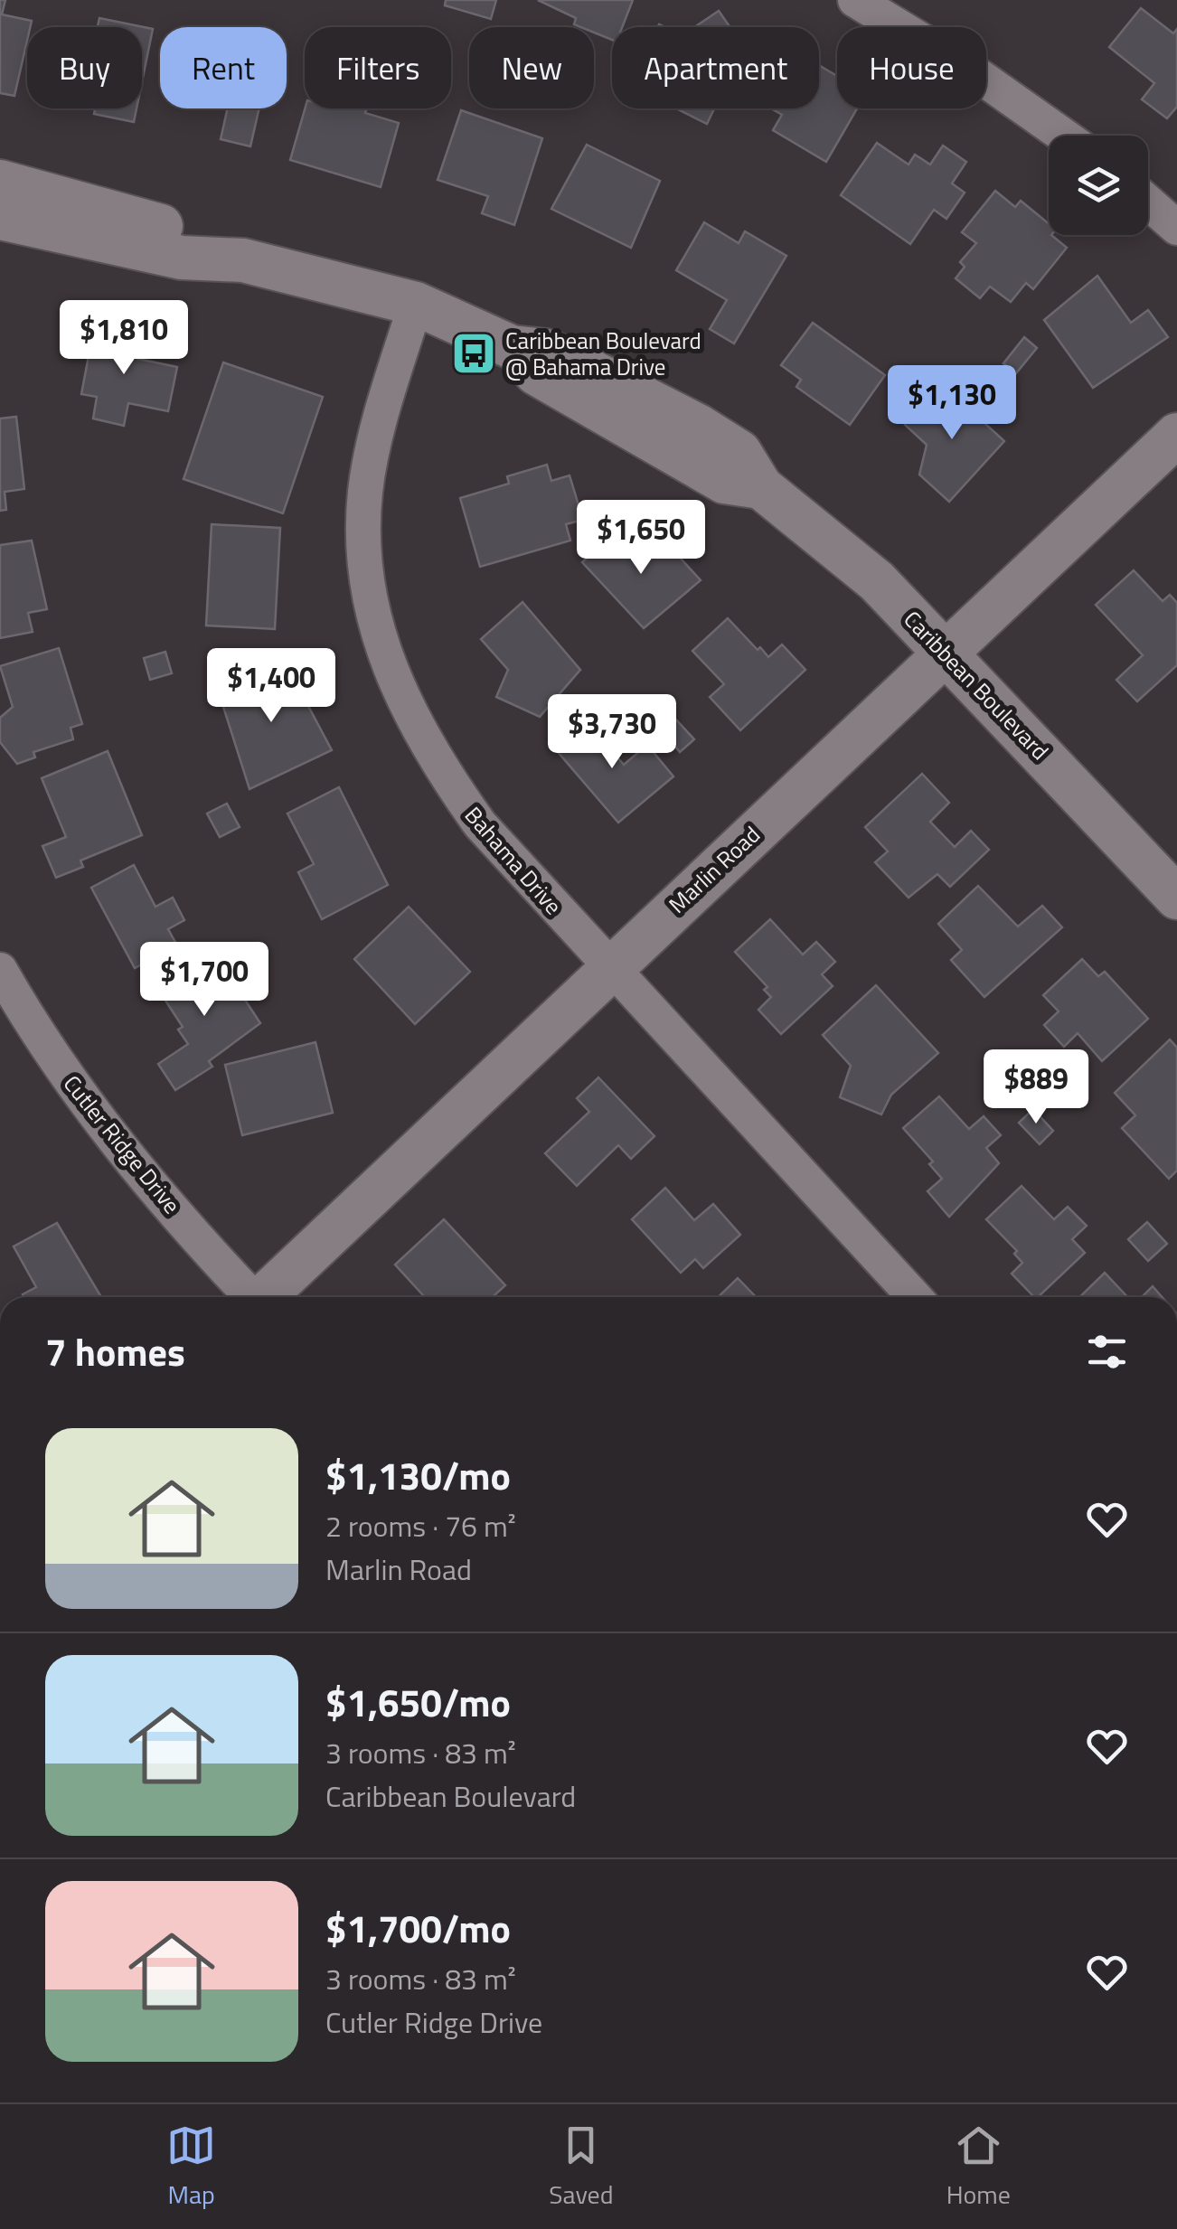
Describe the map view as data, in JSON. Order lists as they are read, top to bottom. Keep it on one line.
{"streets":{"street":["Caribbean Boulevard","Bahama Drive","Marlin Road","Cutler Ridge Drive"]},"crossings":[["Caribbean Boulevard","Bahama Drive"],["Caribbean Boulevard","Marlin Road"],["Bahama Drive","Marlin Road"]],"places":{"bus stop":["Caribbean Boulevard @ Bahama Drive"]},"page":{"chip":["Buy","Rent","Filters","New","Apartment","House"],"price":["$1,810","$1,130","$1,650","$1,400","$3,730","$1,700","$889"],"heading":"7 homes","list":[{"name":"$1,130/mo","note":"2 rooms · 76 m² · Marlin Road"},{"name":"$1,650/mo","note":"3 rooms · 83 m² · Caribbean Boulevard"},{"name":"$1,700/mo","note":"3 rooms · 83 m² · Cutler Ridge Drive"}],"tabs":["Map","Saved","Home"]}}
